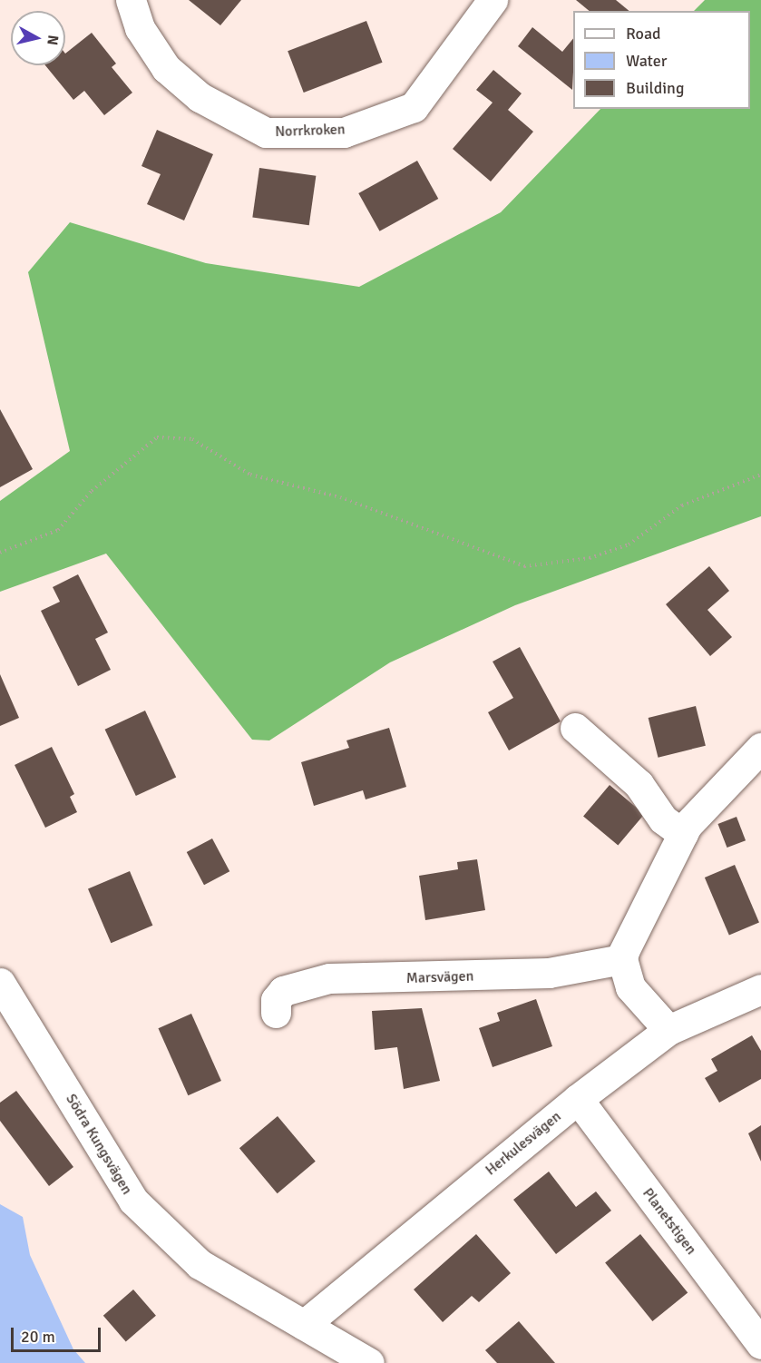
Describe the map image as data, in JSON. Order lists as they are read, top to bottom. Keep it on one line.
{"streets":{"street":["Norrkroken","Marsvägen","Herkulesvägen","Södra Kungsvägen","Planetstigen"]},"crossings":[["Herkulesvägen","Södra Kungsvägen"],["Herkulesvägen","Planetstigen"]],"legend":["Road","Water","Building"],"scale_bar":"20 m","north":"right"}
